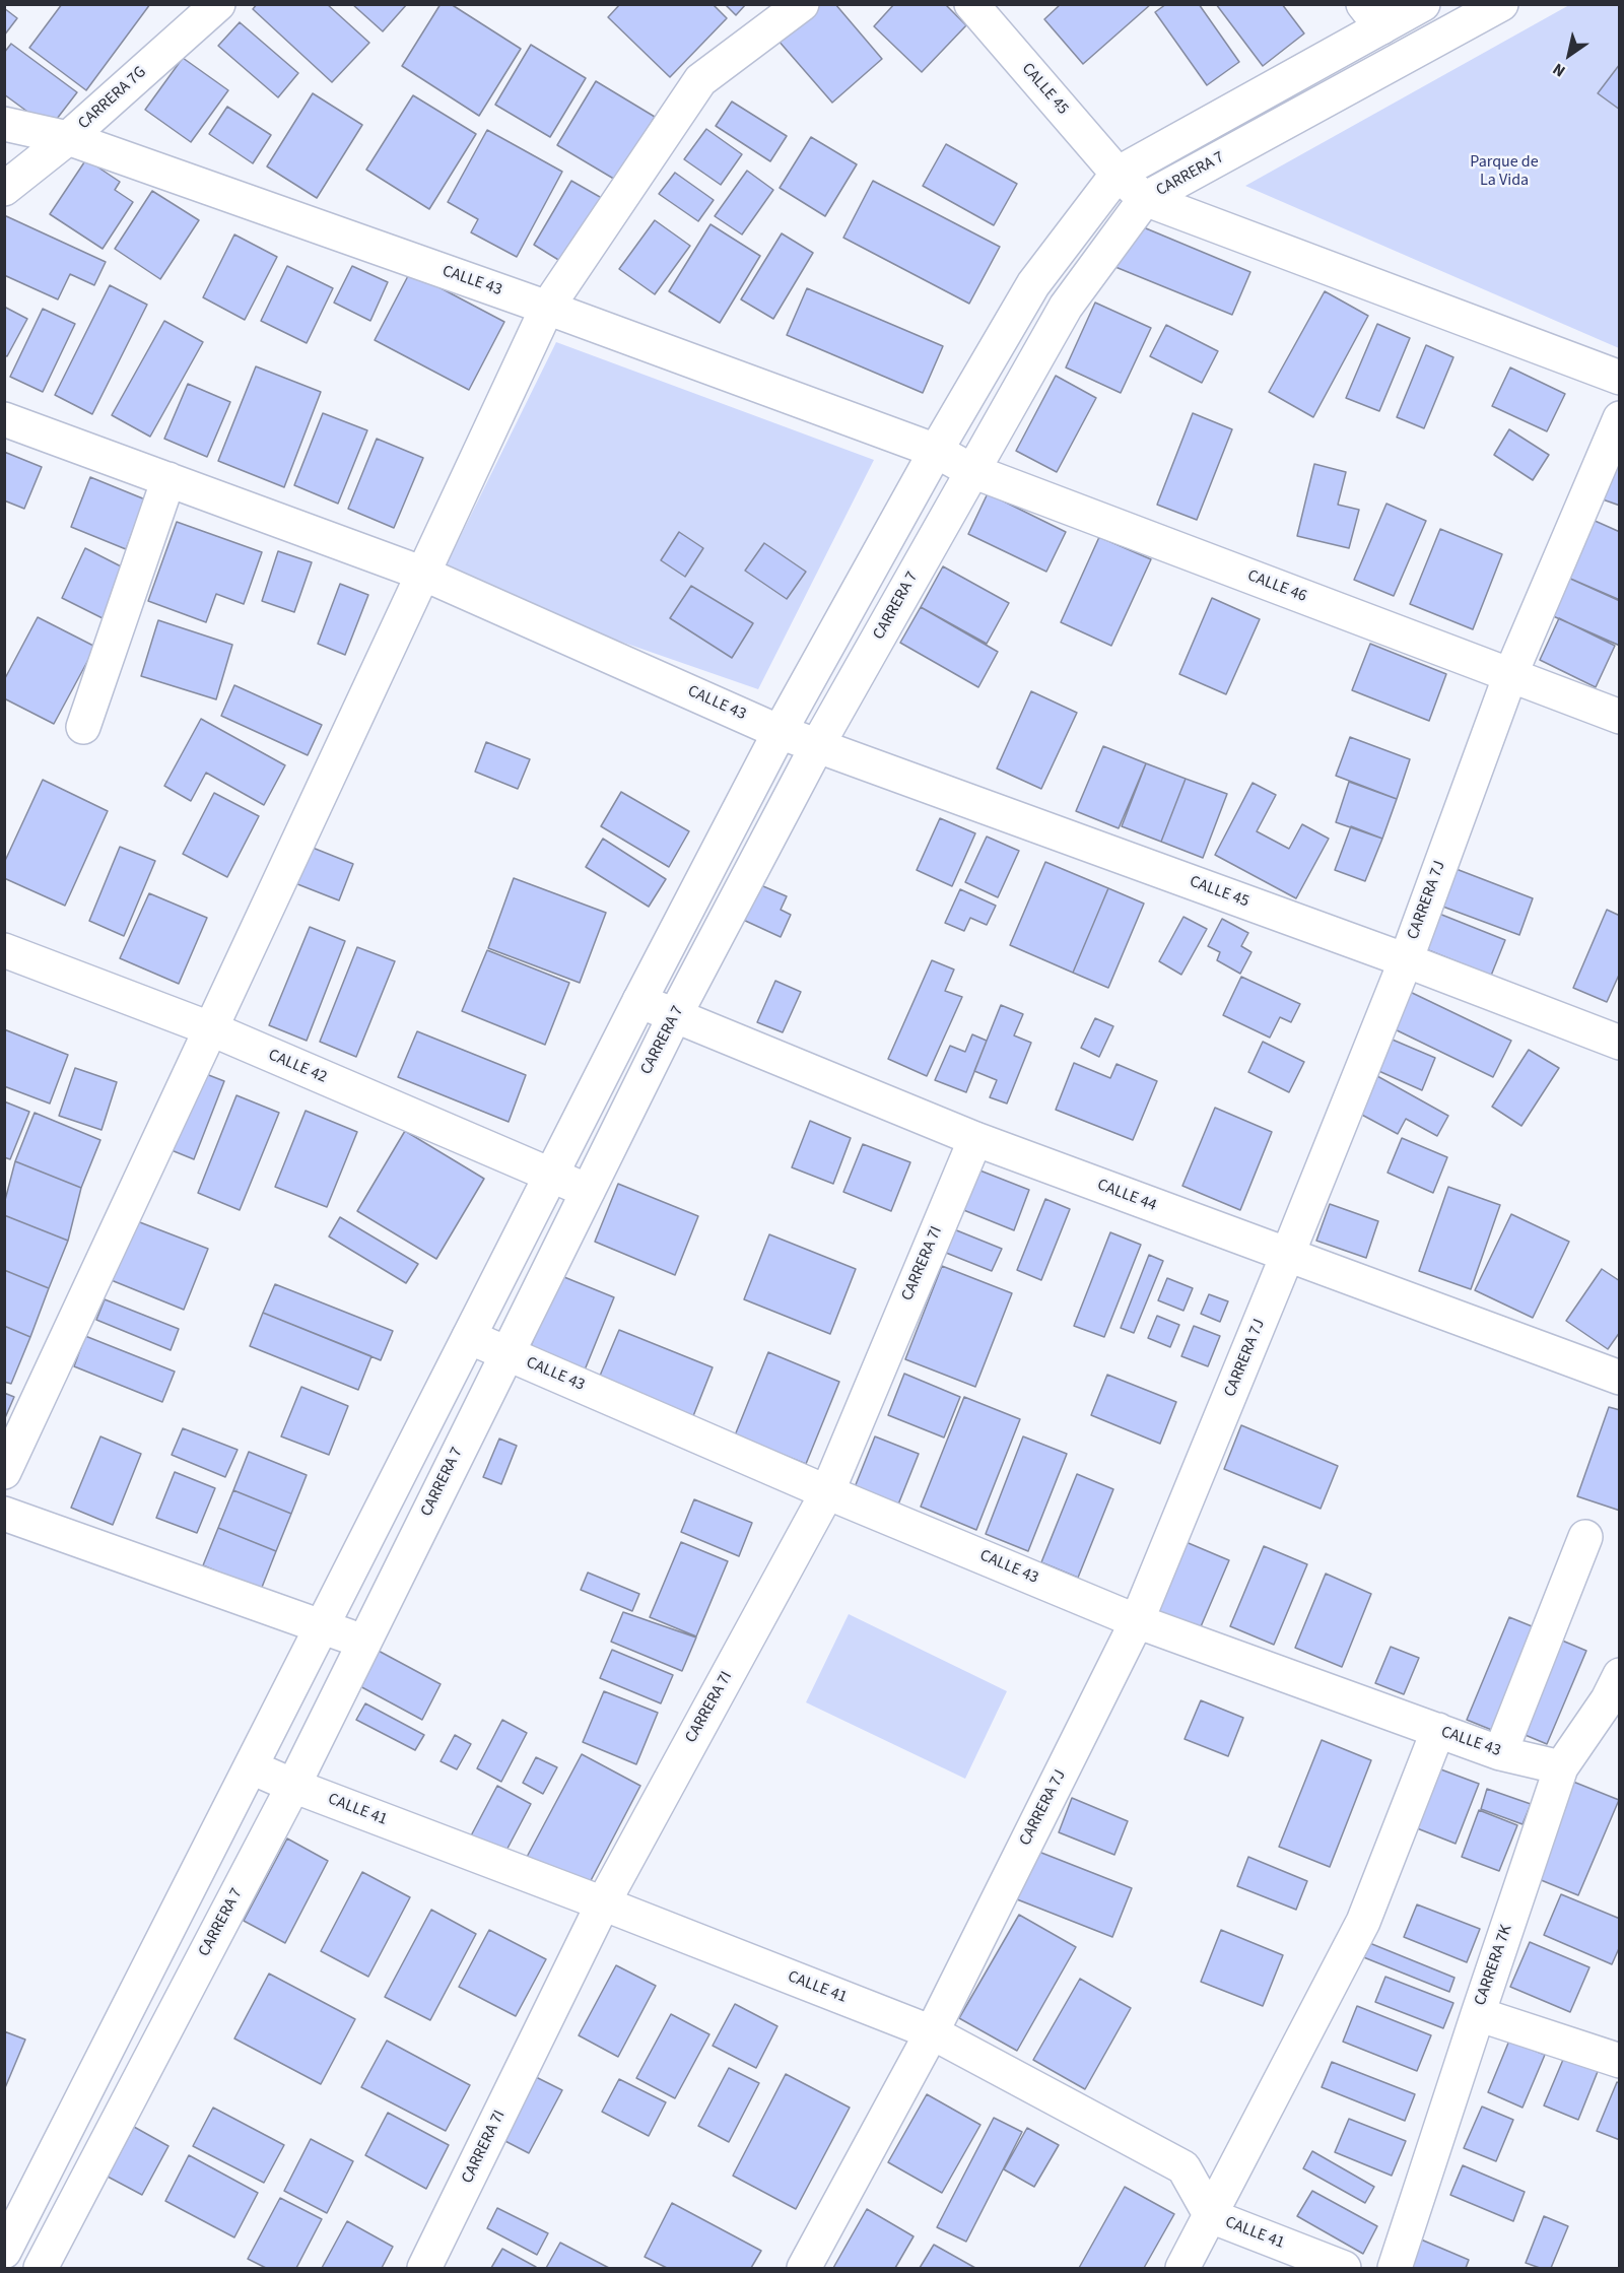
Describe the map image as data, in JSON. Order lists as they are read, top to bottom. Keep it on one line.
{"streets":{"street":["CALLE 45","CARRERA 7G","CARRERA 7","CALLE 43","CALLE 46","CARRERA 7J","CALLE 42","CALLE 44","CARRERA 7I","CALLE 41","CARRERA 7K"]},"crossings":[["CALLE 45","CARRERA 7"],["CALLE 45","CALLE 43"],["CALLE 45","CARRERA 7J"],["CARRERA 7G","CALLE 43"],["CARRERA 7","CALLE 43"],["CARRERA 7","CALLE 46"],["CARRERA 7","CALLE 42"],["CARRERA 7","CALLE 44"],["CARRERA 7","CALLE 41"],["CALLE 43","CALLE 46"],["CALLE 43","CARRERA 7J"],["CALLE 43","CARRERA 7I"],["CALLE 43","CARRERA 7K"],["CALLE 46","CARRERA 7J"],["CARRERA 7J","CALLE 44"],["CARRERA 7J","CALLE 41"],["CALLE 44","CARRERA 7I"],["CARRERA 7I","CALLE 41"]],"parks":["Parque de La Vida"],"north":"bottom left"}
